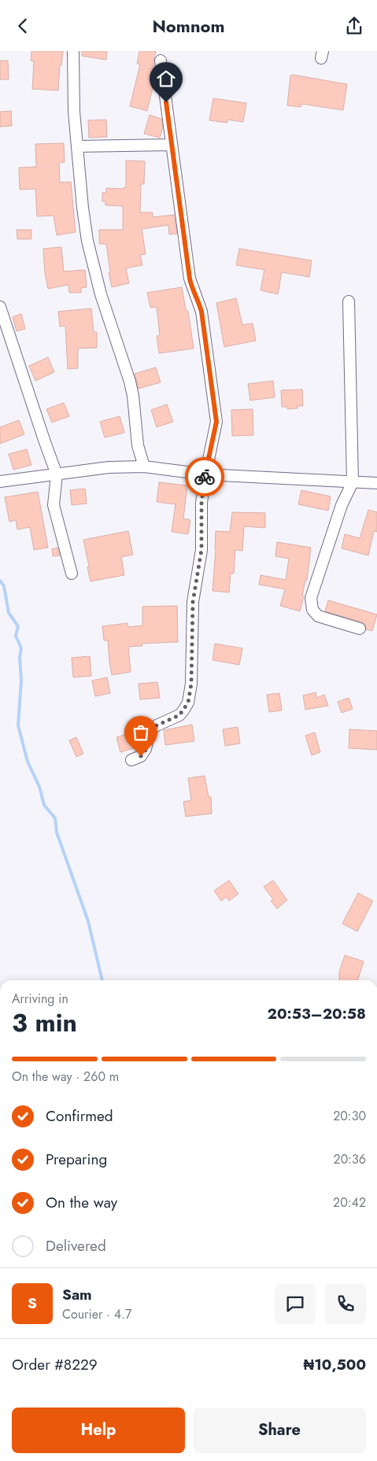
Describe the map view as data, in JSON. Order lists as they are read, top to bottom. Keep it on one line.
{"page":{"header":"Nomnom","heading":["3 min","Arriving in","20:53–20:58"],"panel":["Sam","Courier · 4.7","Order #8229","₦10,500"],"bar":"On the way · 260 m","list":[["Confirmed","20:30"],["Preparing","20:36"],["On the way","20:42"],"Delivered"],"round":"S","buttons":["Help","Share"]}}
